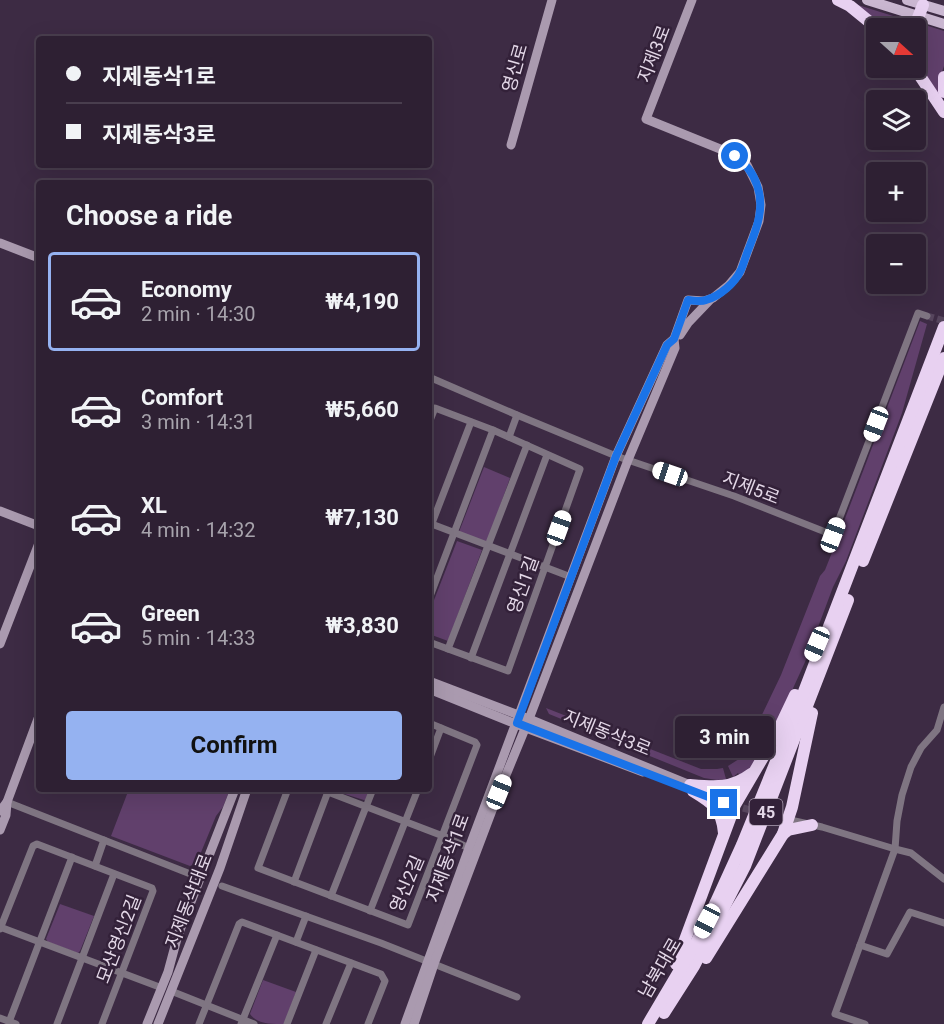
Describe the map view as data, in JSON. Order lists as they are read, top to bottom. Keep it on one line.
{"streets":{"highway":["45","남북대로"],"street":["지제3로","영신로","지제5로","영신1길","지제동삭3로","지제동삭1로","영신2길","지제동삭대로","모산영신2길"]},"crossings":[["지제3로","지제동삭1로"],["지제5로","지제동삭1로"],["지제동삭3로","지제동삭1로"]],"north":"right","page":{"map_buttons":["+","−"],"banner":["지제동삭1로","지제동삭3로"],"heading":"Choose a ride","list":[{"name":"Economy","note":"2 min · 14:30","value":"₩4,190"},{"name":"Comfort","note":"3 min · 14:31","value":"₩5,660"},{"name":"XL","note":"4 min · 14:32","value":"₩7,130"},{"name":"Green","note":"5 min · 14:33","value":"₩3,830"}],"buttons":"Confirm","bubble":"3 min"}}
